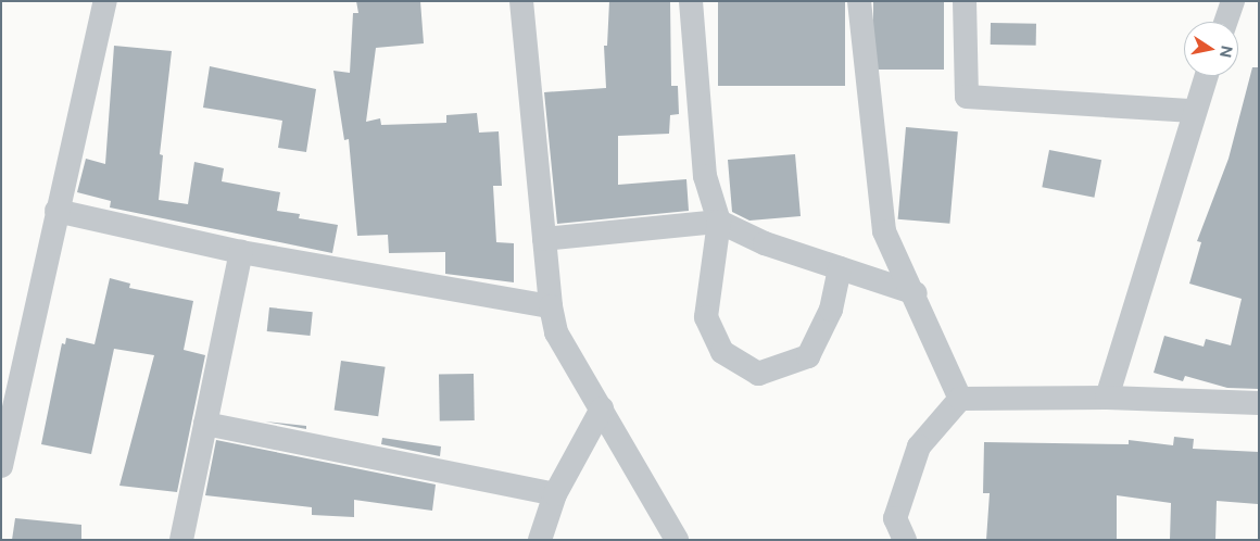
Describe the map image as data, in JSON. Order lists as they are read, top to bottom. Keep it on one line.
{"north":"right"}
